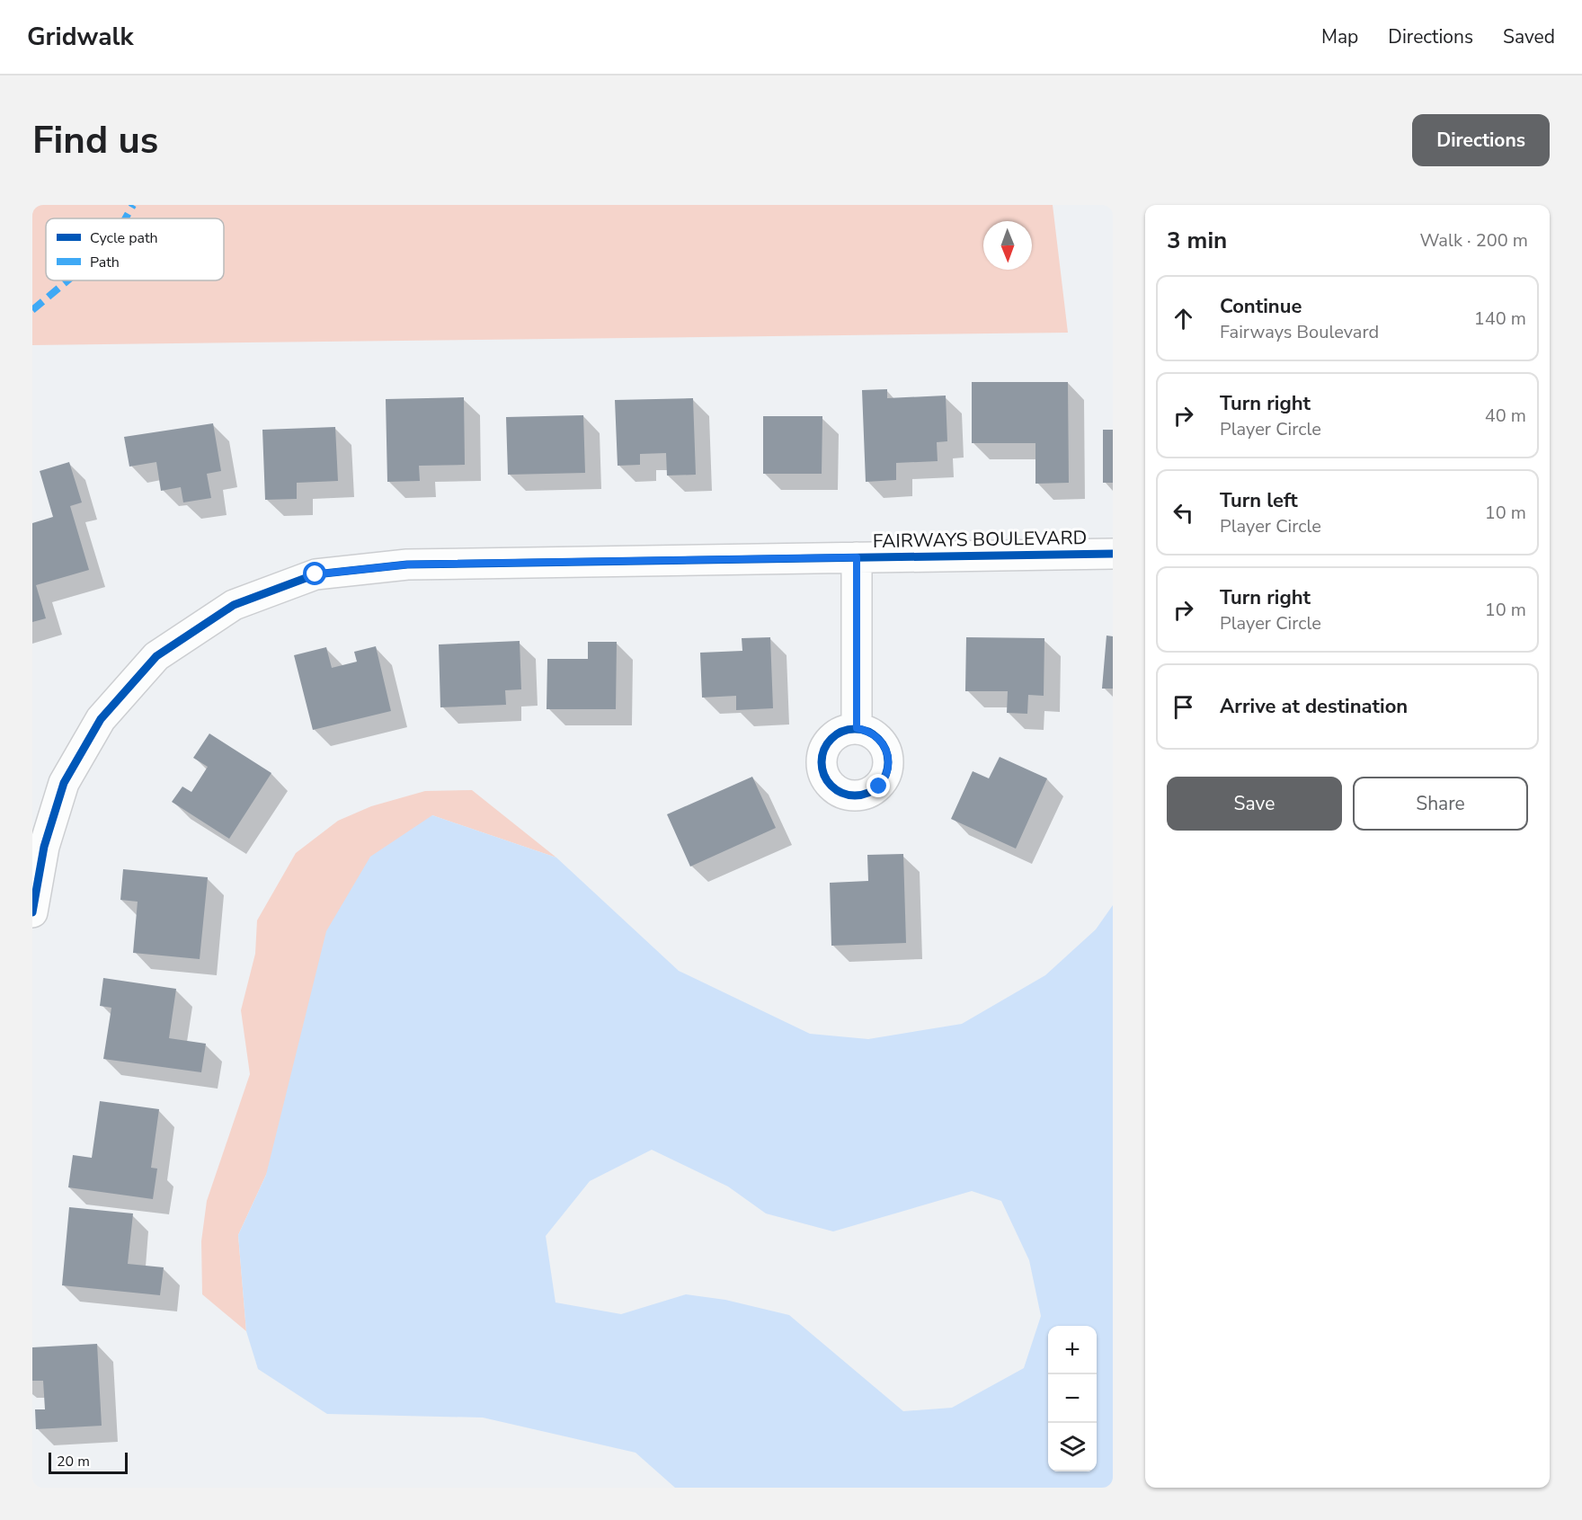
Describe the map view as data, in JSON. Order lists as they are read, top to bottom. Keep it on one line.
{"streets":{"street":["FAIRWAYS BOULEVARD"]},"legend":["Cycle path","Path"],"scale_bar":"20 m","north":"bottom","page":{"header":"Gridwalk","nav":["Map","Directions","Saved"],"buttons":["Directions",["Save","Share"]],"title":"Find us","heading":["3 min","Walk · 200 m"],"list":[["Continue","Fairways Boulevard","140 m"],["Turn right","Player Circle","40 m"],["Turn left","Player Circle","10 m"],["Turn right","Player Circle","10 m"],"Arrive at destination"],"map_buttons":["+","−"],"scale":"20 m"}}
